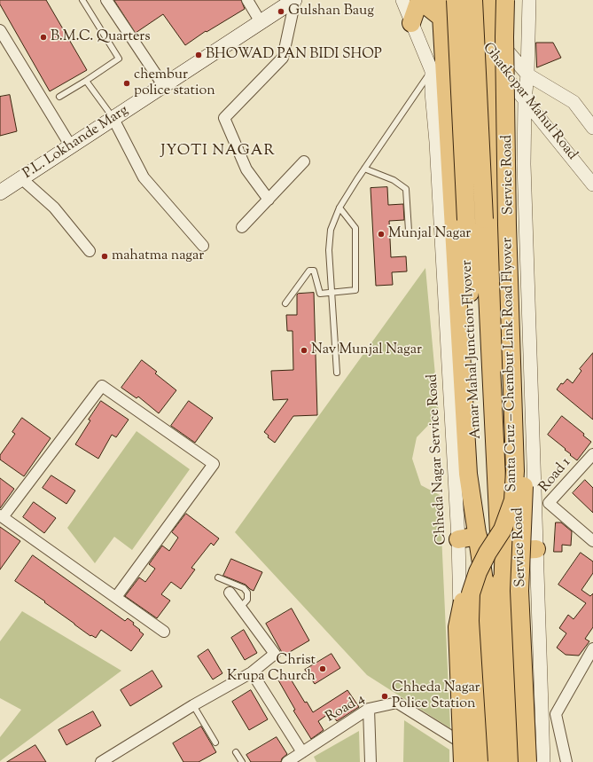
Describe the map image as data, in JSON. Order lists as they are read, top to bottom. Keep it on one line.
{"streets":{"highway":["Amar Mahal Junction Flyover","Santa Cruz – Chembur Link Road Flyover"],"main road":["Ghatkopar Mahul Road","P.L. Lokhande Marg"],"street":["Service Road","Chheda Nagar Service Road","Road 1","Road 4"]},"crossings":[["Ghatkopar Mahul Road","Service Road"],["Ghatkopar Mahul Road","Amar Mahal Junction Flyover"],["Chheda Nagar Service Road","Road 4"]],"districts":["JYOTI NAGAR"],"places":["Gulshan Baug","B.M.C. Quarters","BHOWAD PAN BIDI SHOP","chembur police station","Munjal Nagar","mahatma nagar","Nav Munjal Nagar","Christ Krupa Church","Chheda Nagar Police Station"]}
